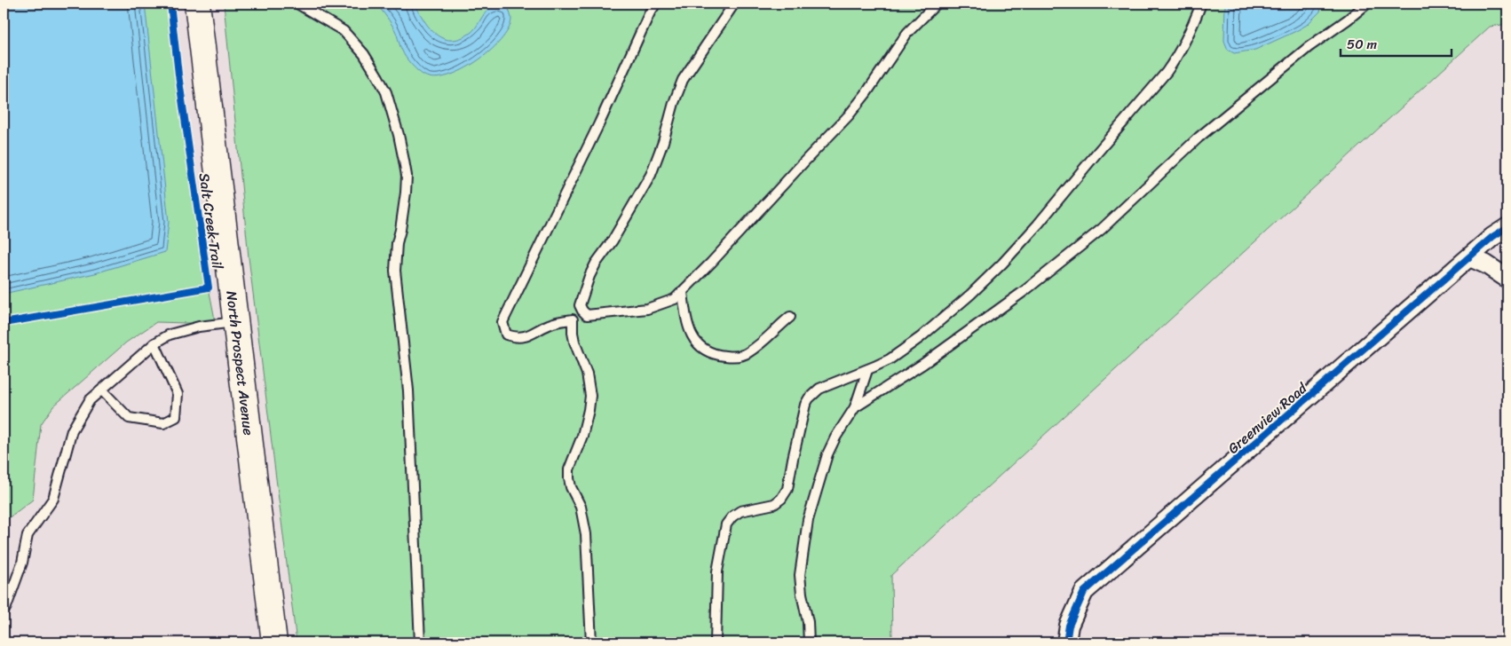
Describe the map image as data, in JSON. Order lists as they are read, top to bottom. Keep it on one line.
{"streets":{"main road":["North Prospect Avenue"],"street":["Greenview Road"],"cycle path":["Salt Creek Trail"]},"scale_bar":"50 m"}
